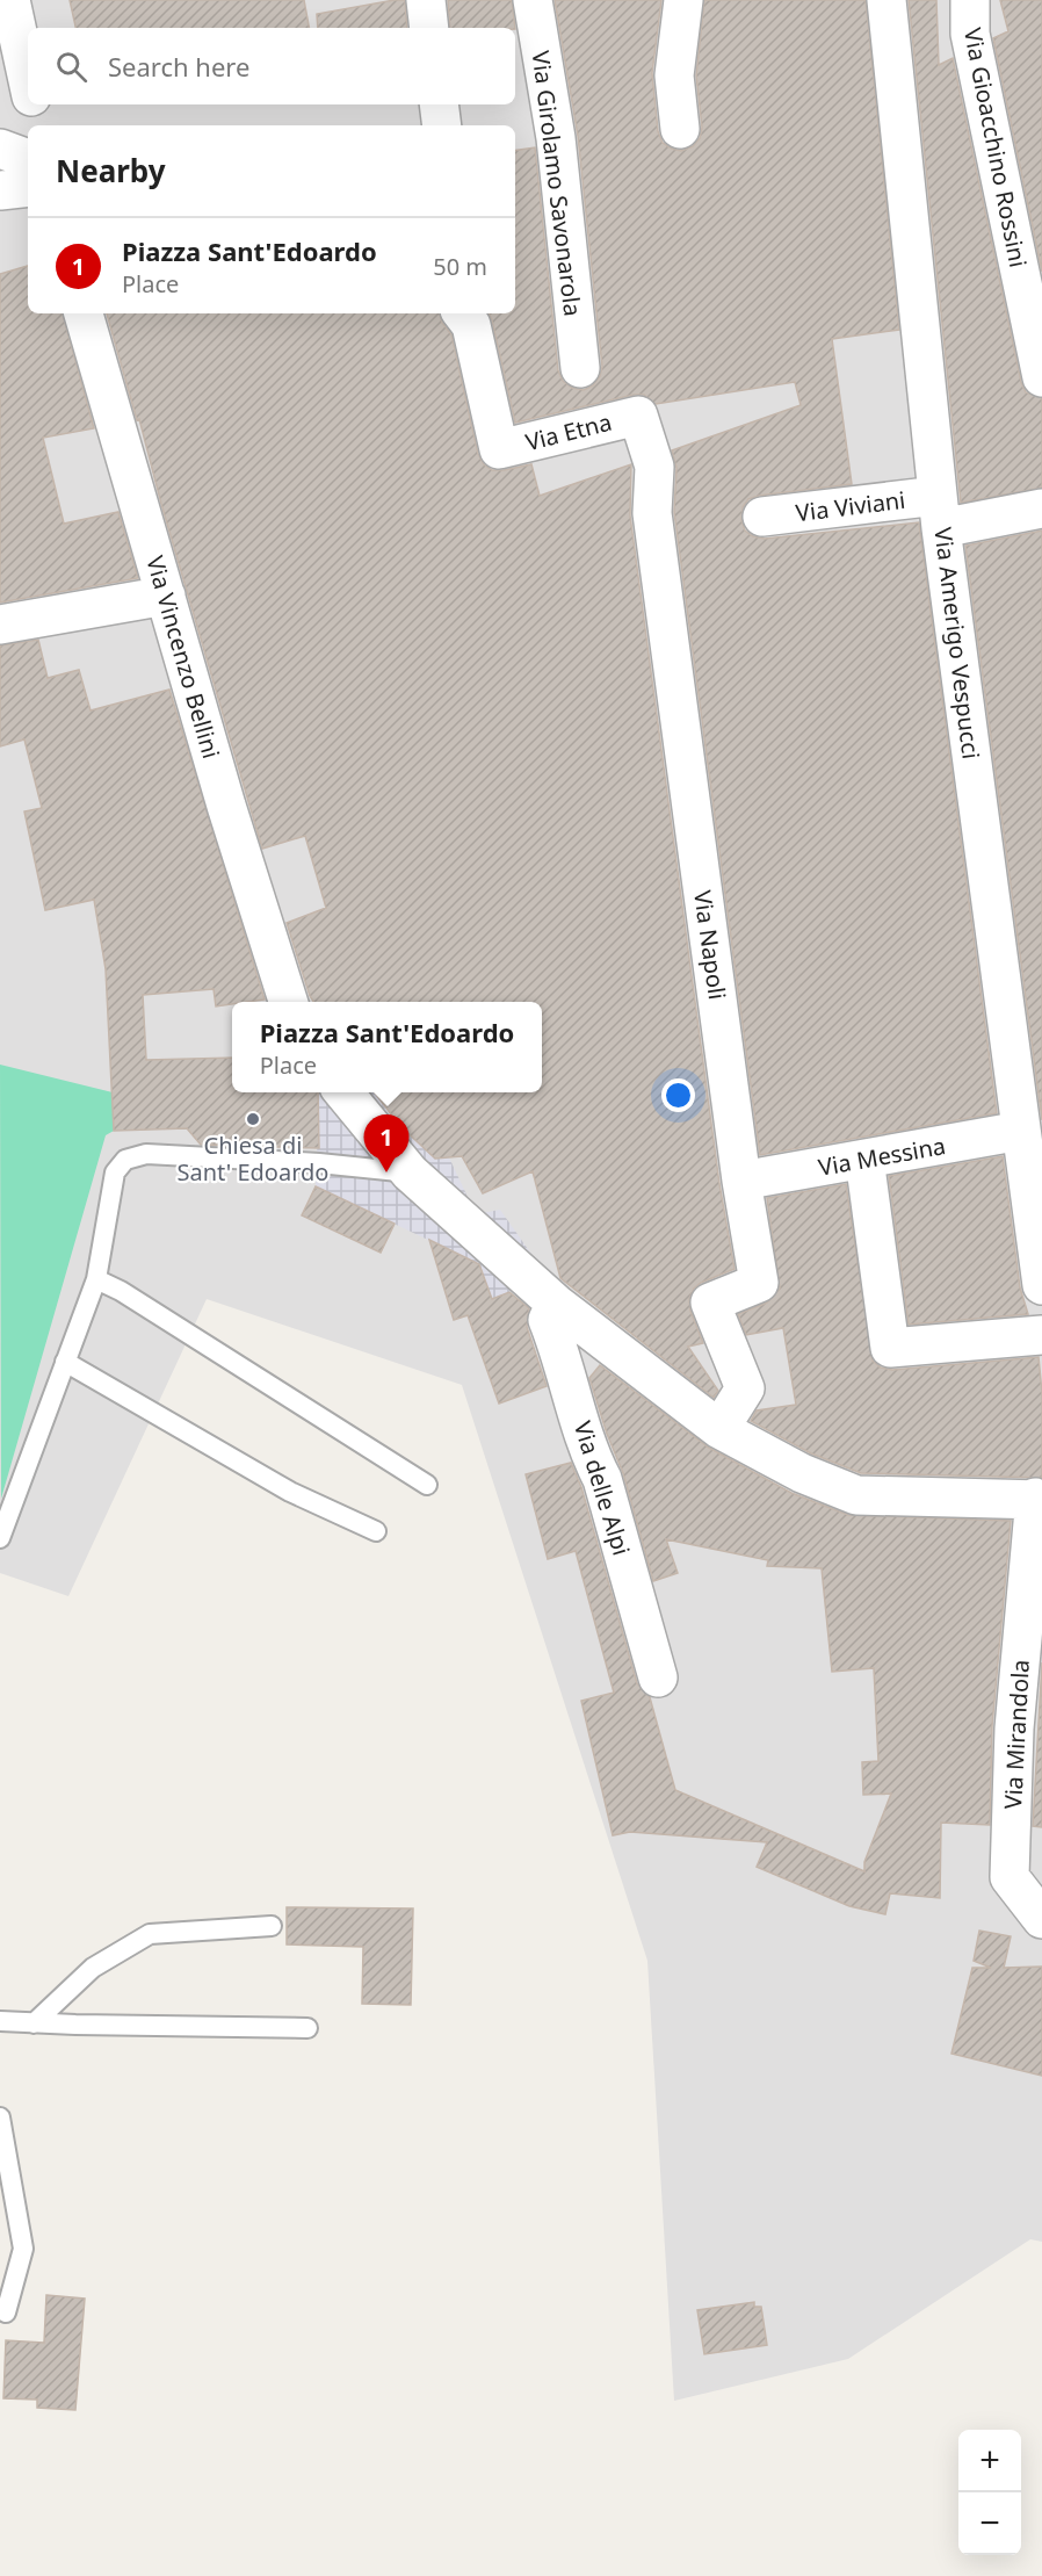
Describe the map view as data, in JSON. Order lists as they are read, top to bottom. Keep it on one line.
{"streets":{"street":["Via Gioacchino Rossini","Via Girolamo Savonarola","Via Etna","Via Viviani","Via Amerigo Vespucci","Via Vincenzo Bellini","Via Napoli","Via Messina","Via delle Alpi","Via Mirandola"]},"crossings":[["Via Etna","Via Napoli"],["Via Viviani","Via Amerigo Vespucci"],["Via Amerigo Vespucci","Via Messina"],["Via Napoli","Via Messina"]],"places":["Chiesa di Sant' Edoardo"],"page":{"search":"Search here","heading":"Nearby","list":[{"mark":"1","name":"Piazza Sant'Edoardo","note":"Place","value":"50 m"}],"popup":["Piazza Sant'Edoardo","Place"],"pins":"1","map_buttons":["+","−"]}}
